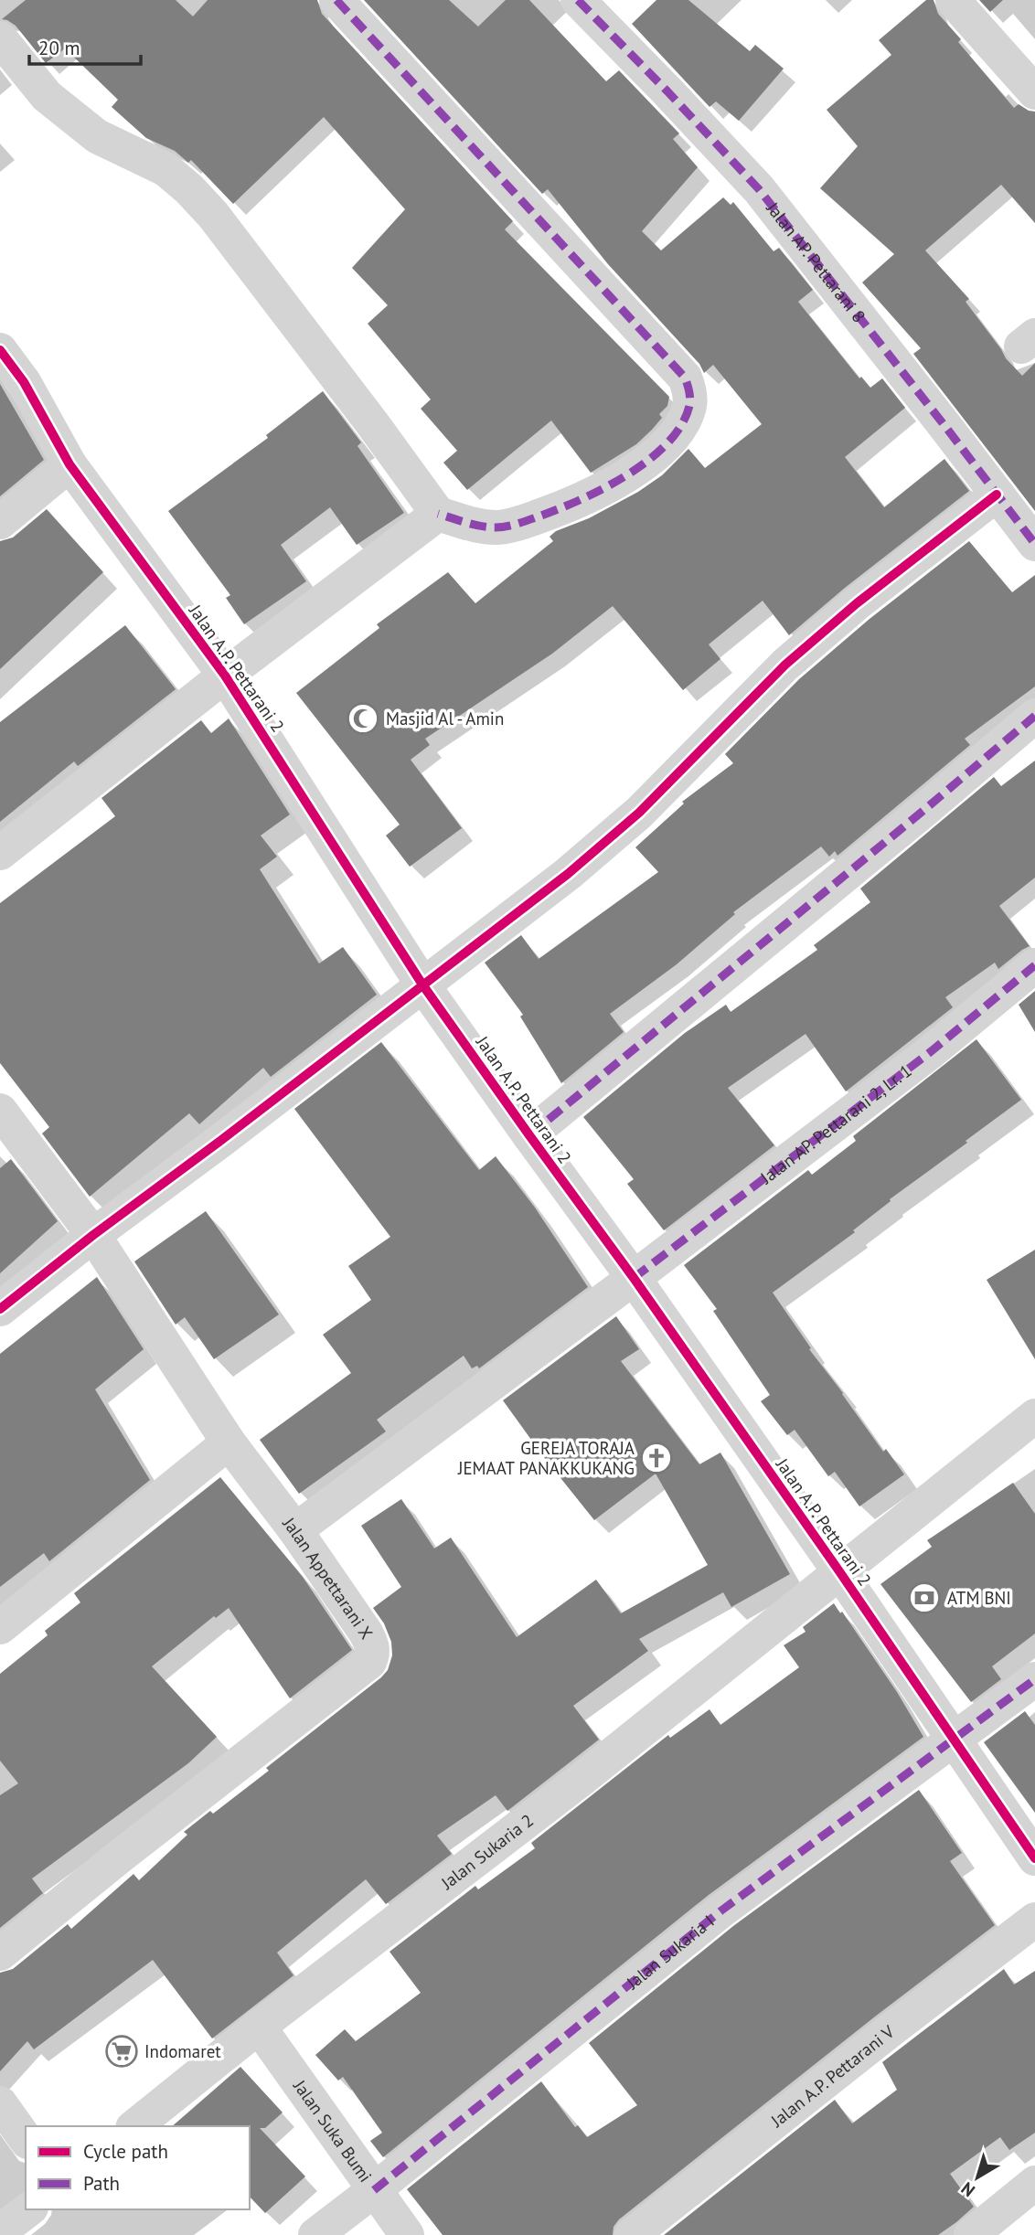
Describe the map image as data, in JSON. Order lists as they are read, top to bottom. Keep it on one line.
{"streets":{"street":["Jalan AP. Pettarani 8","Jalan A.P. Pettarani 2","Jalan AP. Pettarani 2, Lr. 1","Jalan Appettarani X","Jalan Sukaria 2","Jalan Sukaria I","Jalan A.P. Pettarani V","Jalan Suka Bumi"]},"crossings":[["Jalan A.P. Pettarani 2","Jalan AP. Pettarani 2, Lr. 1"],["Jalan A.P. Pettarani 2","Jalan Sukaria 2"],["Jalan A.P. Pettarani 2","Jalan Sukaria I"],["Jalan AP. Pettarani 2, Lr. 1","Jalan Appettarani X"],["Jalan Sukaria 2","Jalan Suka Bumi"],["Jalan Sukaria I","Jalan Suka Bumi"]],"places":{"mosque":["Masjid Al - Amin"],"church":["GEREJA TORAJA JEMAAT PANAKKUKANG"],"bank":["ATM BNI"],"supermarket":["Indomaret"]},"legend":["Cycle path","Path"],"scale_bar":"20 m","north":"bottom left"}
